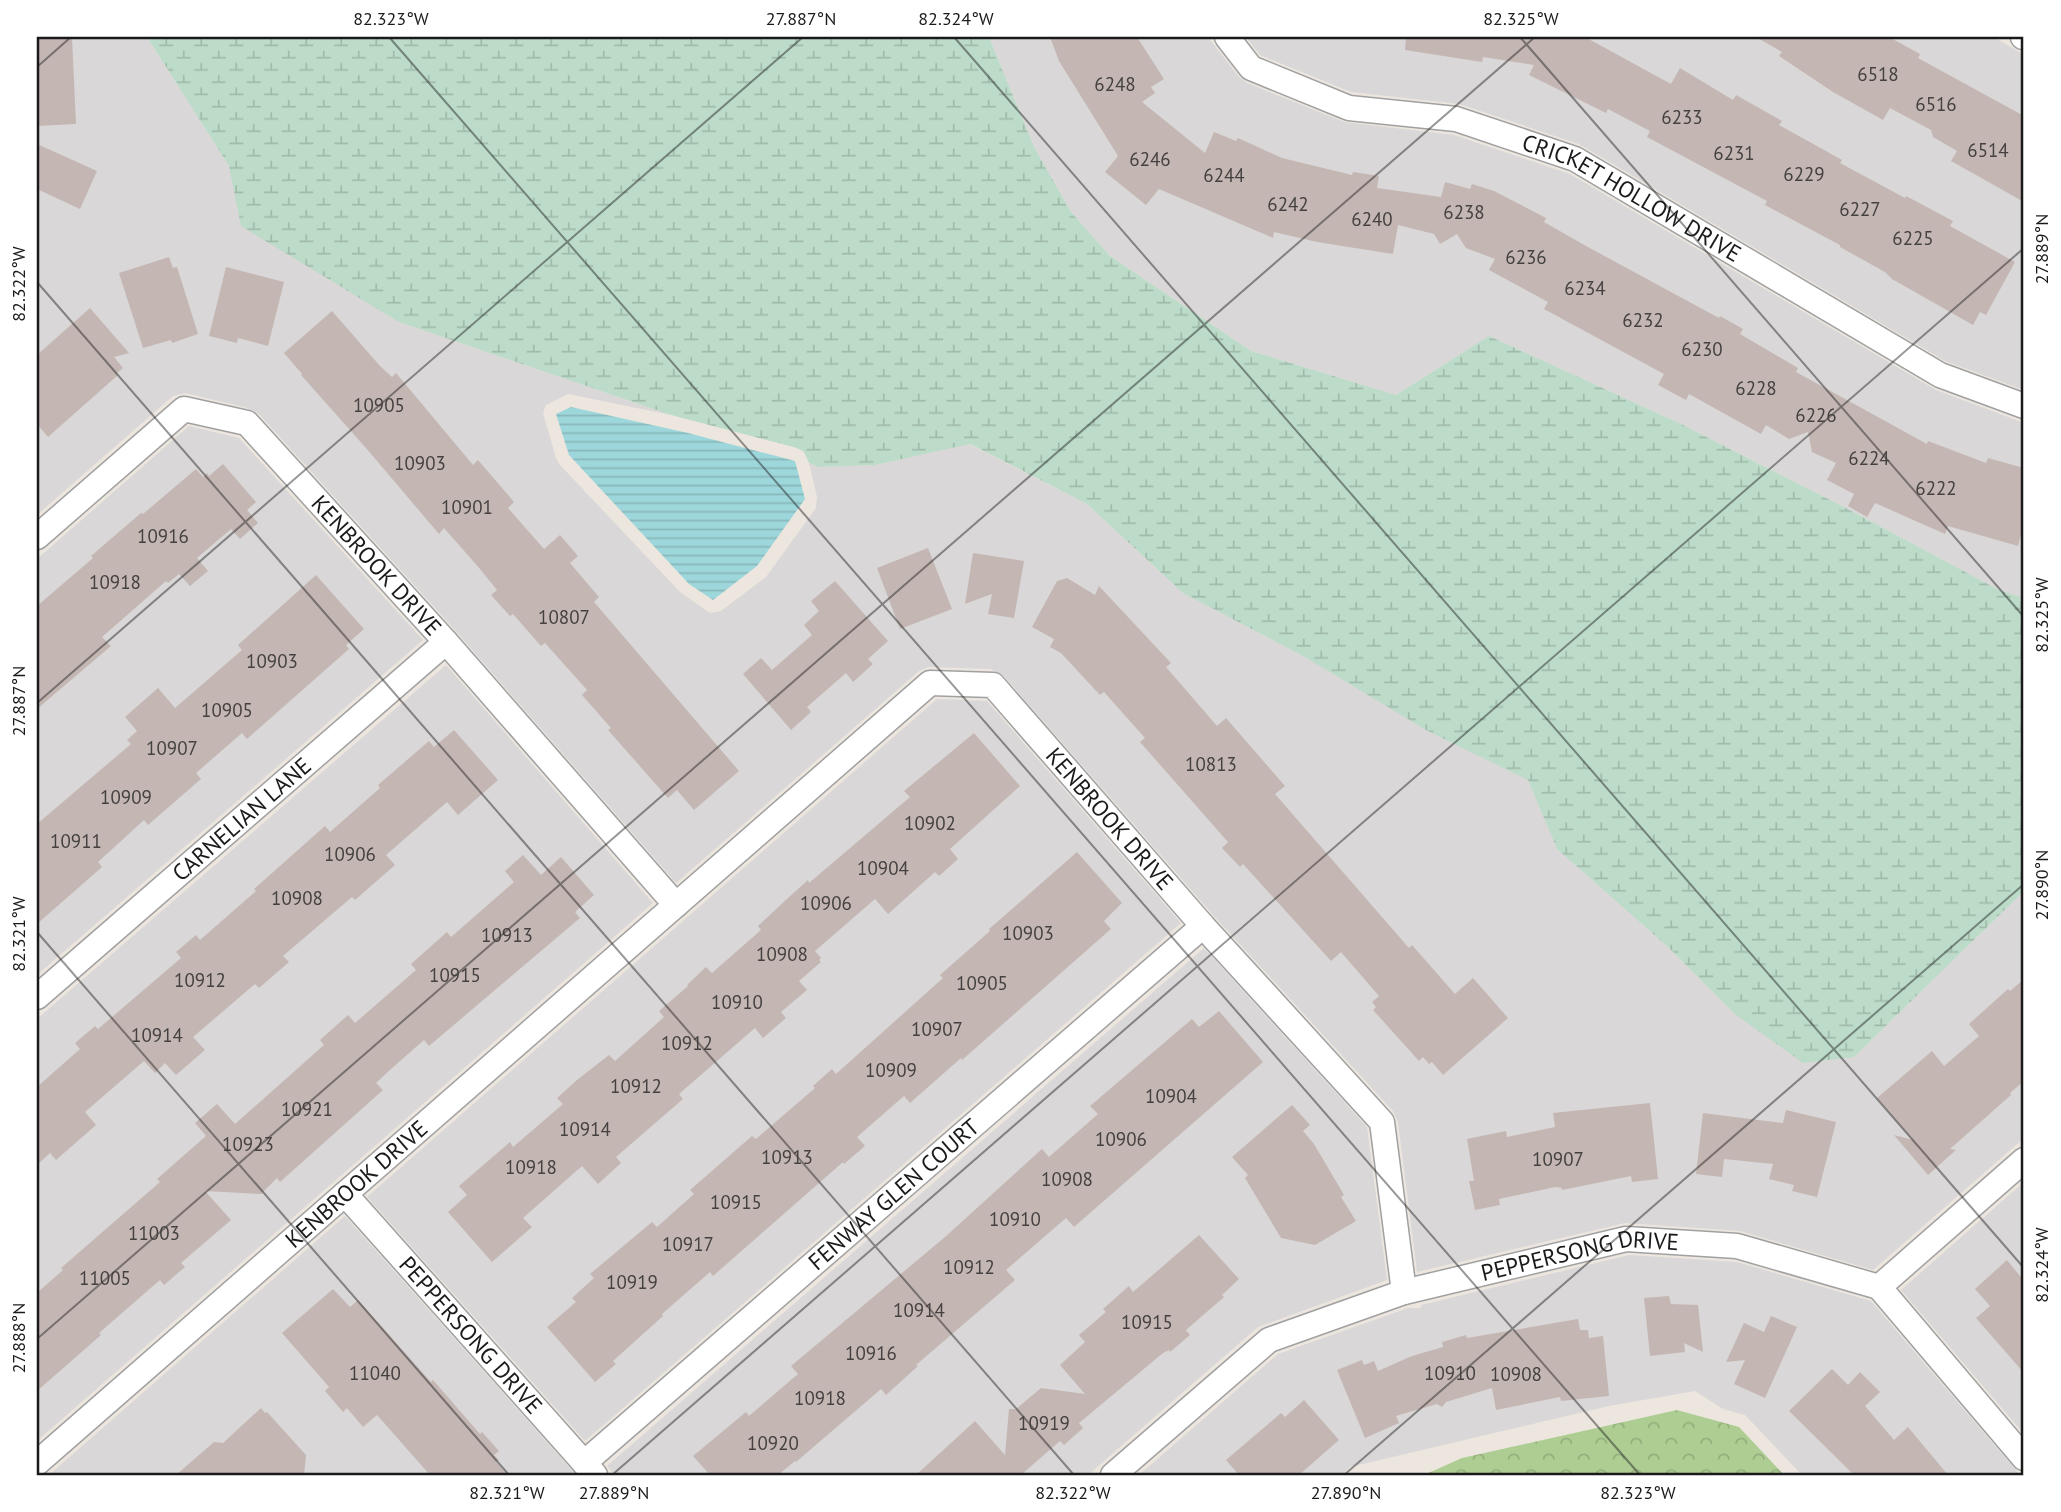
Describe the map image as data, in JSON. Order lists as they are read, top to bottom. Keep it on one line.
{"streets":{"street":["CRICKET HOLLOW DRIVE","KENBROOK DRIVE","CARNELIAN LANE","FENWAY GLEN COURT","PEPPERSONG DRIVE"]},"crossings":[["KENBROOK DRIVE","CARNELIAN LANE"],["KENBROOK DRIVE","FENWAY GLEN COURT"],["KENBROOK DRIVE","PEPPERSONG DRIVE"],["FENWAY GLEN COURT","PEPPERSONG DRIVE"]],"house_numbers":["6518","6248","6516","6233","6514","6231","6246","6229","6244","6242","6227","6238","6240","6225","6236","6234","6232","6230","6228","10905","6226","6224","10903","6222","10901","10916","10918","10807","10903","10905","10907","10813","10909","10902","10911","10906","10904","10908","10906","10903","10913","10908","10915","10912","10905","10910","10907","10914","10912","10909","10912","10904","10921","10914","10906","10923","10913","10907","10918","10908","10915","10910","11003","10917","10912","11005","10919","10914","10915","10916","11040","10910","10908","10918","10919","10920"],"coordinates":["82.323°W","27.887°N","82.324°W","82.325°W","27.889°N","82.322°W","27.890°N","82.321°W","27.888°N"]}
